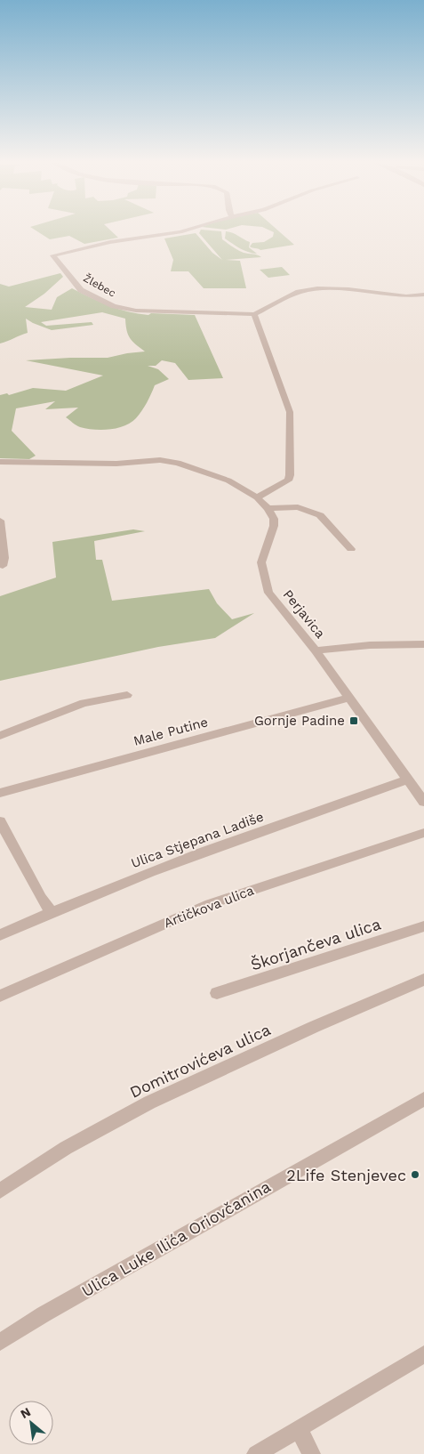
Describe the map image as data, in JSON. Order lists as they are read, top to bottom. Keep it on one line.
{"streets":{"street":["Žlebec","Perjavica","Male Putine","Ulica Stjepana Ladiše","Artičkova ulica","Škorjančeva ulica","Domitrovićeva ulica","Ulica Luke Ilića Oriovčanina"]},"crossings":[["Perjavica","Male Putine"],["Perjavica","Ulica Stjepana Ladiše"]],"places":{"transit":["Gornje Padine"],"other":["2Life Stenjevec"]},"north":"top left"}
